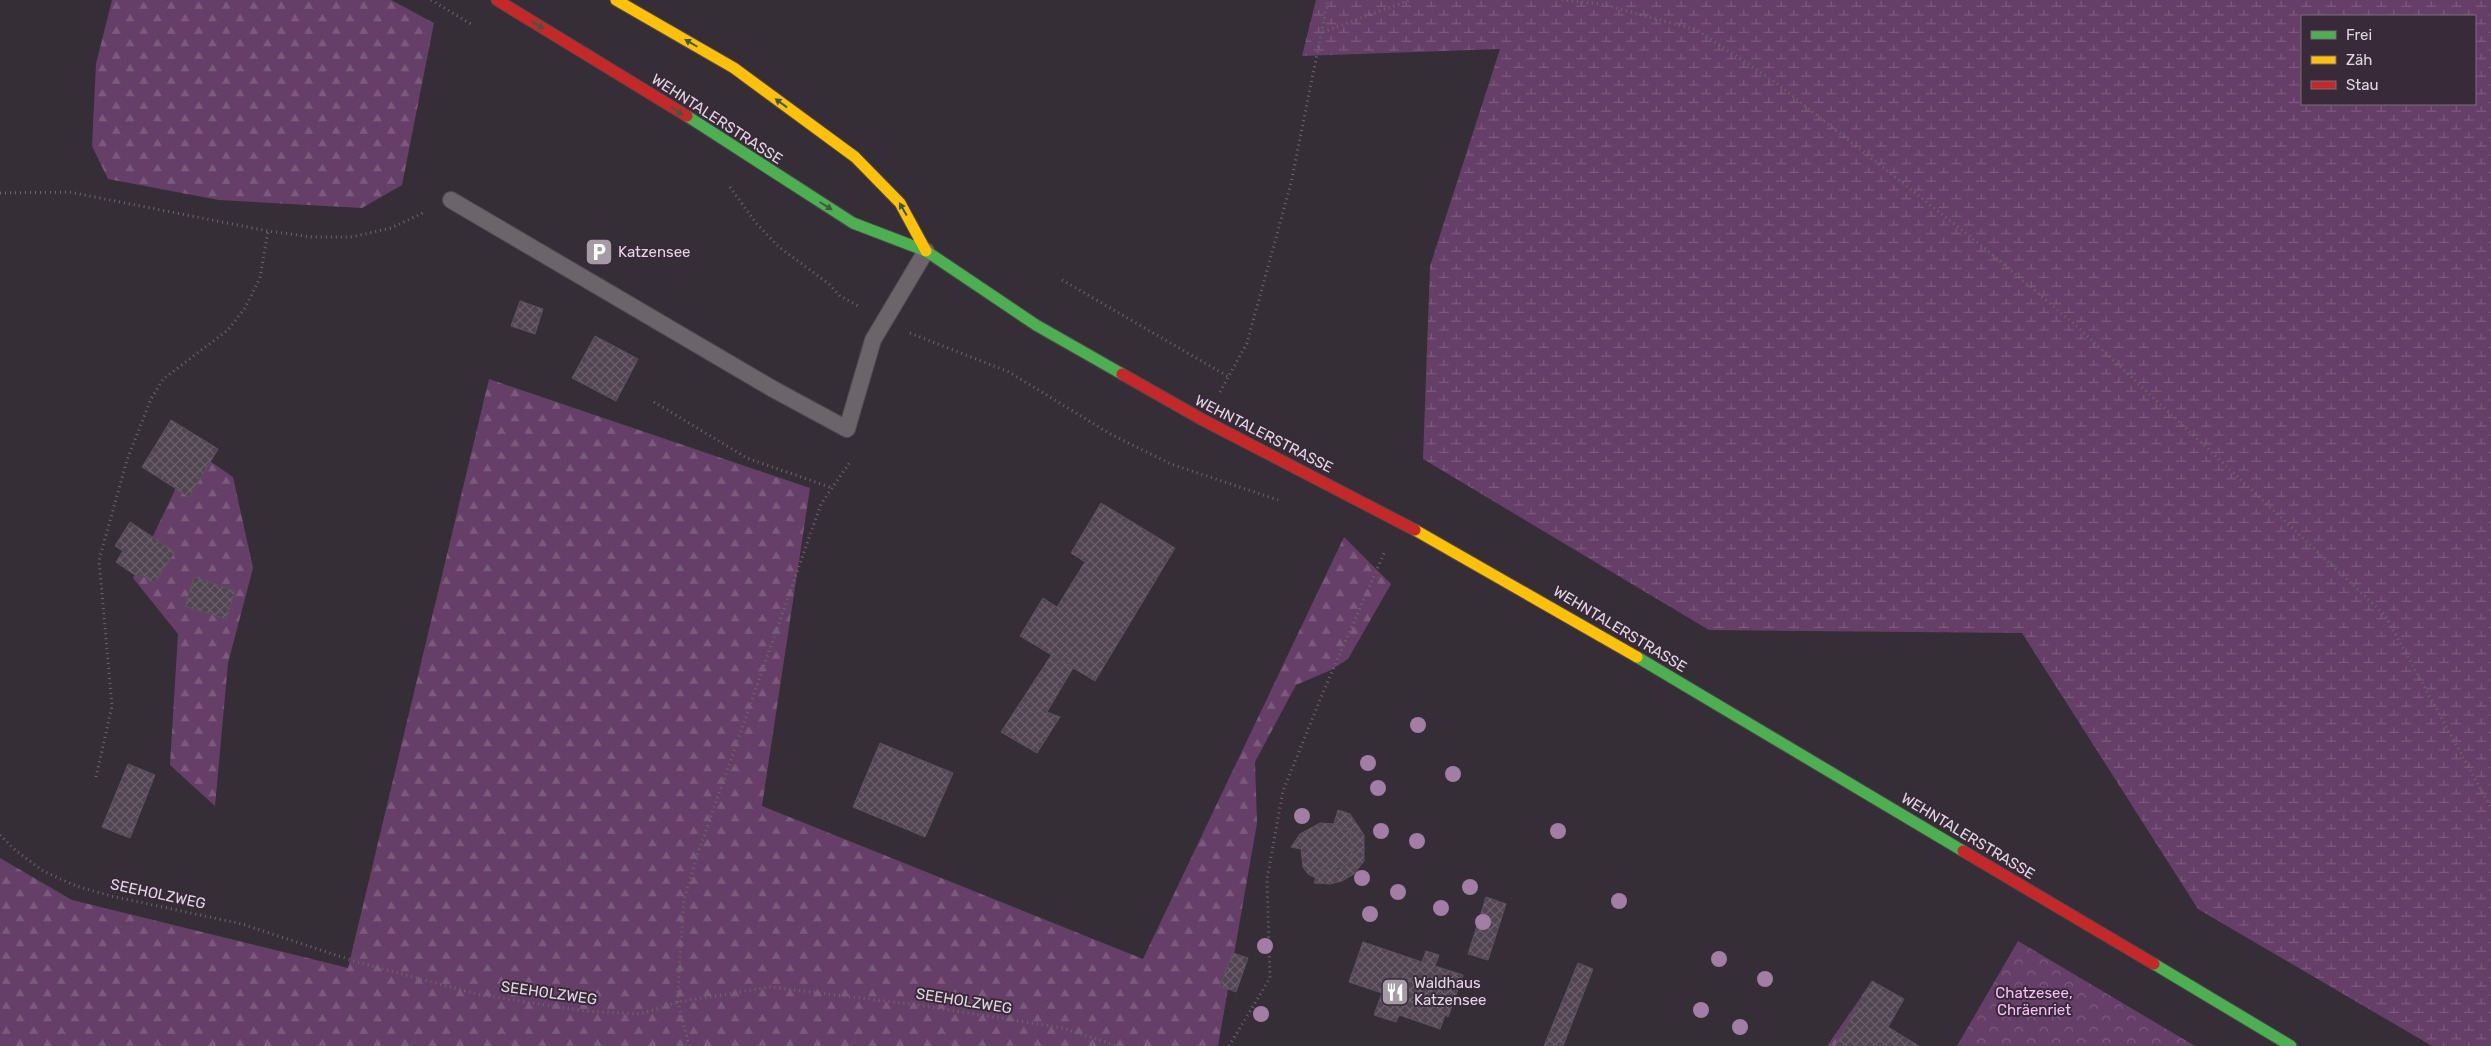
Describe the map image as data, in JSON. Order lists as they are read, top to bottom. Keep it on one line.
{"streets":{"main road":["WEHNTALERSTRASSE"],"path":["SEEHOLZWEG"]},"parks":["Chatzesee, Chräenriet"],"places":{"parking":["Katzensee"],"restaurant":["Waldhaus Katzensee"]},"legend":["Frei","Zäh","Stau"]}
